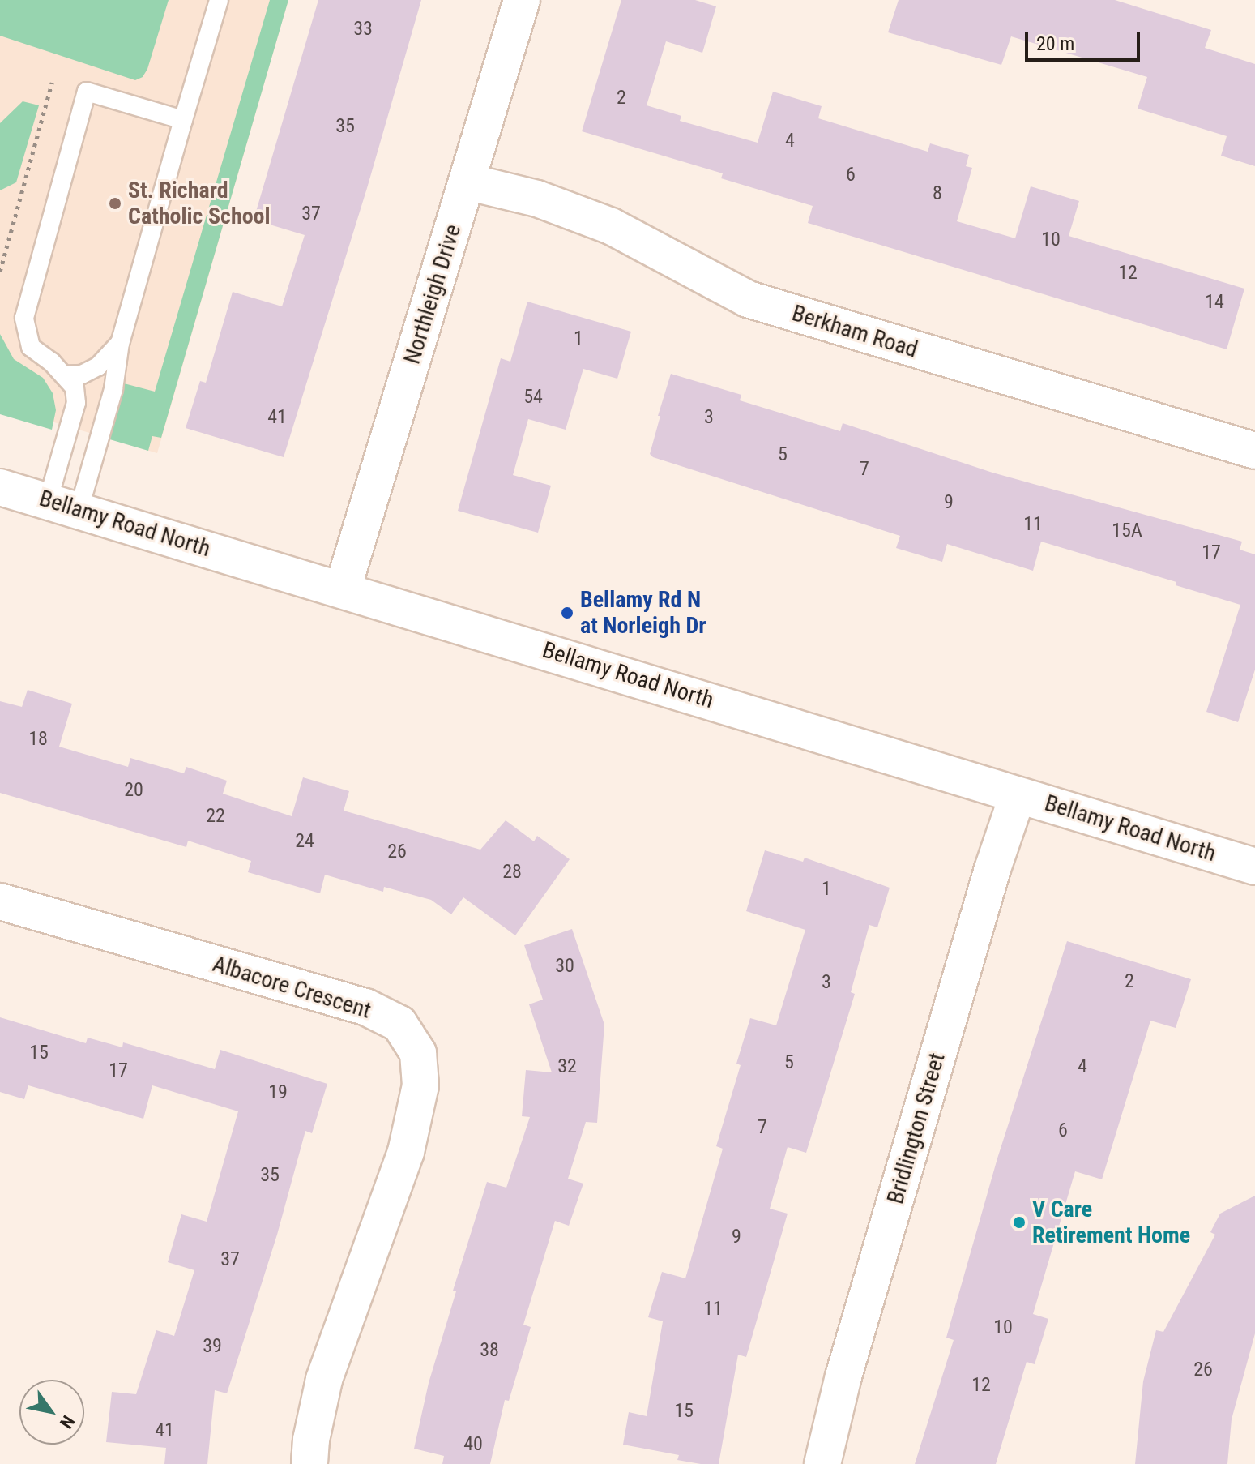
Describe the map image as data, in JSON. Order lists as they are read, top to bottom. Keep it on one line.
{"streets":{"street":["Northleigh Drive","Berkham Road","Bellamy Road North","Albacore Crescent","Bridlington Street"]},"crossings":[["Northleigh Drive","Berkham Road"],["Northleigh Drive","Bellamy Road North"],["Bellamy Road North","Bridlington Street"]],"places":["St. Richard Catholic School","Bellamy Rd N at Norleigh Dr","V Care Retirement Home"],"house_numbers":["33","2","35","4","6","8","37","10","12","14","1","54","41","3","5","7","9","11","15A","17","18","20","22","24","26","28","1","30","2","3","15","5","32","4","17","19","7","6","35","9","37","11","10","39","38","26","12","15","41","40"],"scale_bar":"20 m","north":"bottom right"}
